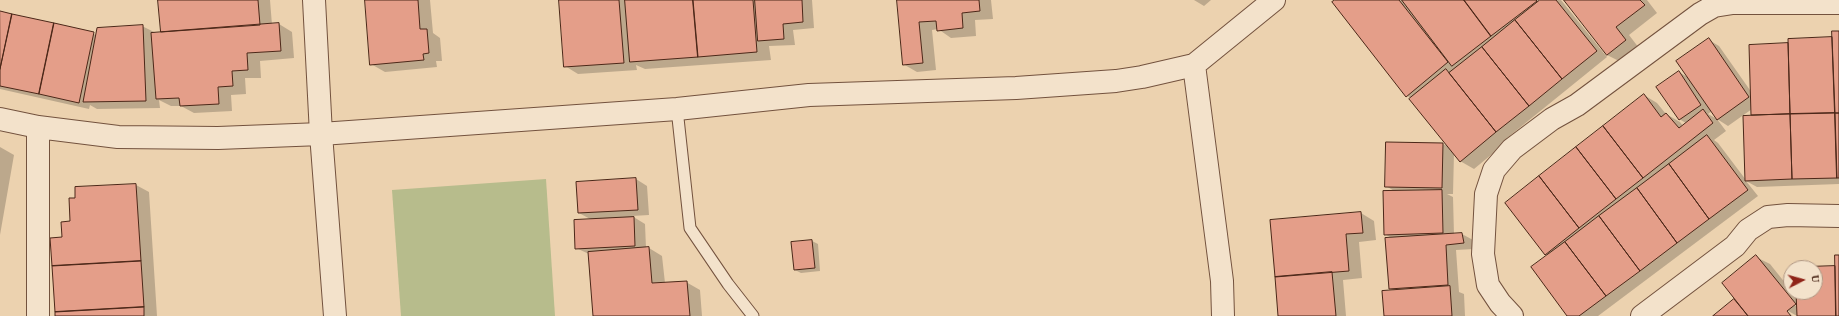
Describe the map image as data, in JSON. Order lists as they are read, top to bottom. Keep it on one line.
{"north":"right"}
